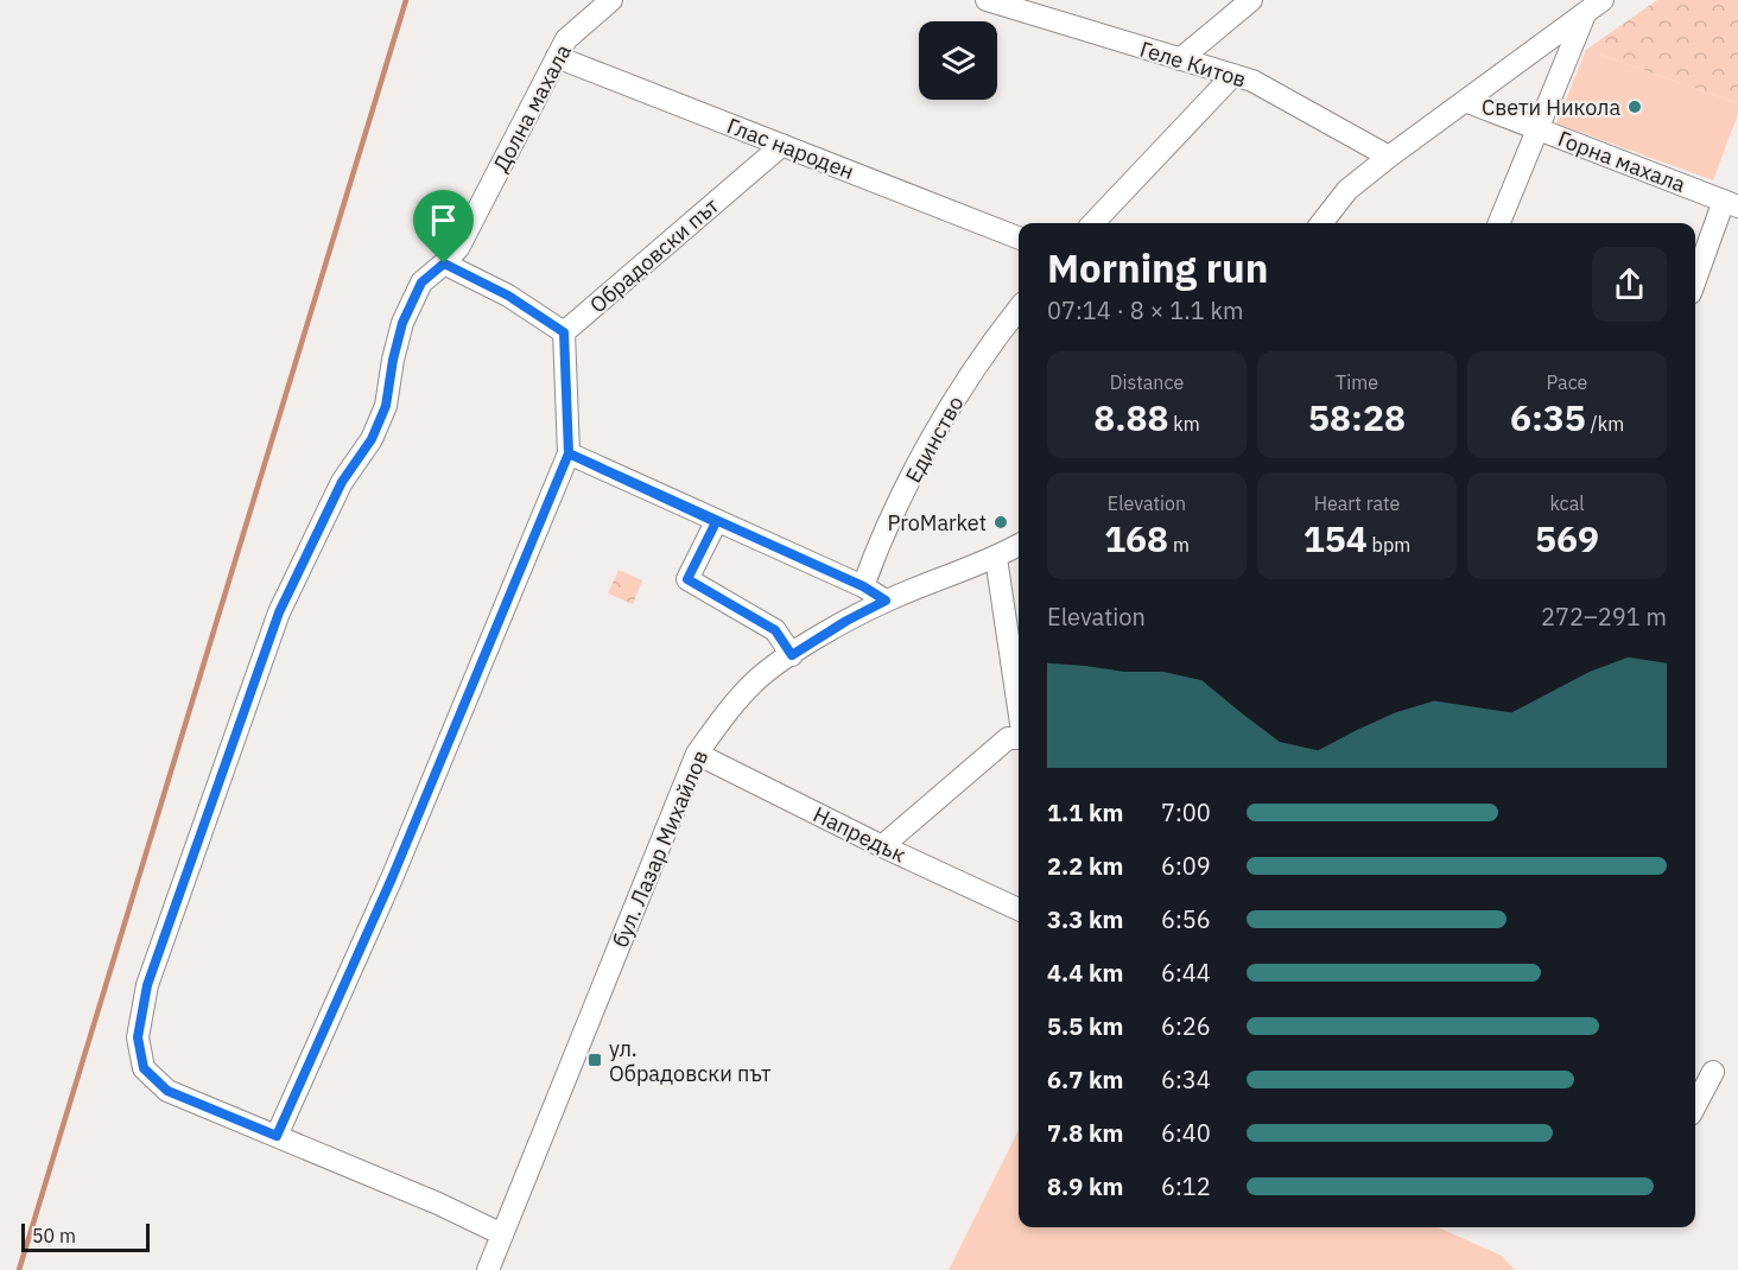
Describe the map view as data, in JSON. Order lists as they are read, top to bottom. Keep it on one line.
{"streets":{"street":["Геле Китов","Долна махала","Глас народен","Горна махала","Обрадовски път","Единство","Напредък","бул. Лазар Михайлов"]},"crossings":[["Долна махала","Глас народен"],["Долна махала","бул. Лазар Михайлов"],["Глас народен","Обрадовски път"],["Напредък","бул. Лазар Михайлов"]],"places":{"other":["Свети Никола","ProMarket"],"transit":["ул. Обрадовски път"]},"scale_bar":"50 m","page":{"heading":["Morning run","07:14 · 8 × 1.1 km"],"stats":[["Distance","8.88 km"],["Time","58:28"],["Pace","6:35 /km"],["Elevation","168 m"],["Heart rate","154 bpm"],["kcal","569"]],"chart":["Elevation","272–291 m"],"list":[{"name":"1.1 km","note":"7:00"},{"name":"2.2 km","note":"6:09"},{"name":"3.3 km","note":"6:56"},{"name":"4.4 km","note":"6:44"},{"name":"5.5 km","note":"6:26"},{"name":"6.7 km","note":"6:34"},{"name":"7.8 km","note":"6:40"},{"name":"8.9 km","note":"6:12"}],"scale":"50 m"}}
